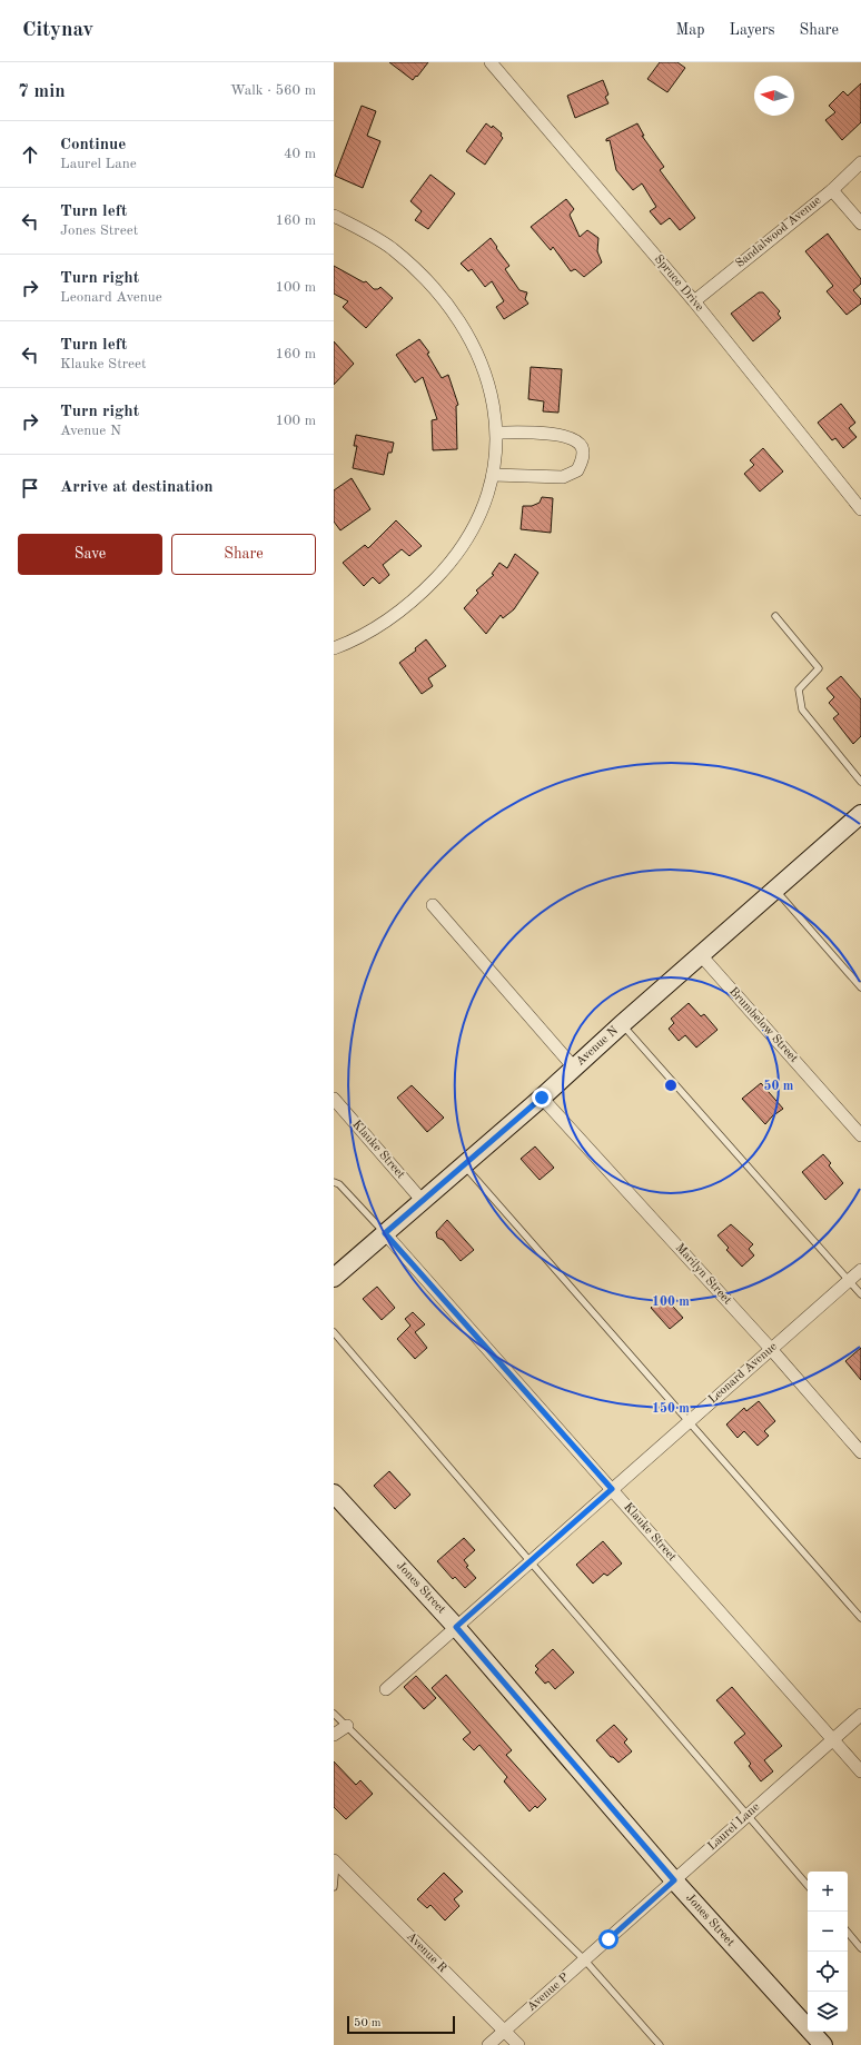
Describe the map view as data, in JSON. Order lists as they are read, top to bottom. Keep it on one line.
{"streets":{"street":["Sandalwood Avenue","Spruce Drive","Brumbelow Street","Avenue N","Klauke Street","Marilyn Street","Leonard Avenue","Jones Street","Laurel Lane","Avenue R","Avenue P"]},"crossings":[["Sandalwood Avenue","Spruce Drive"],["Brumbelow Street","Avenue N"],["Avenue N","Klauke Street"],["Avenue N","Marilyn Street"],["Klauke Street","Leonard Avenue"],["Klauke Street","Laurel Lane"],["Marilyn Street","Leonard Avenue"],["Leonard Avenue","Jones Street"],["Jones Street","Laurel Lane"],["Laurel Lane","Avenue P"],["Avenue R","Avenue P"]],"scale_bar":"50 m","north":"left","page":{"header":"Citynav","nav":["Map","Layers","Share"],"heading":["7 min","Walk · 560 m"],"list":[["Continue","Laurel Lane","40 m"],["Turn left","Jones Street","160 m"],["Turn right","Leonard Avenue","100 m"],["Turn left","Klauke Street","160 m"],["Turn right","Avenue N","100 m"],"Arrive at destination"],"buttons":["Save","Share"],"map_buttons":["+","−"],"scale":"50 m"},"rings":["50 m","100 m","150 m"]}
